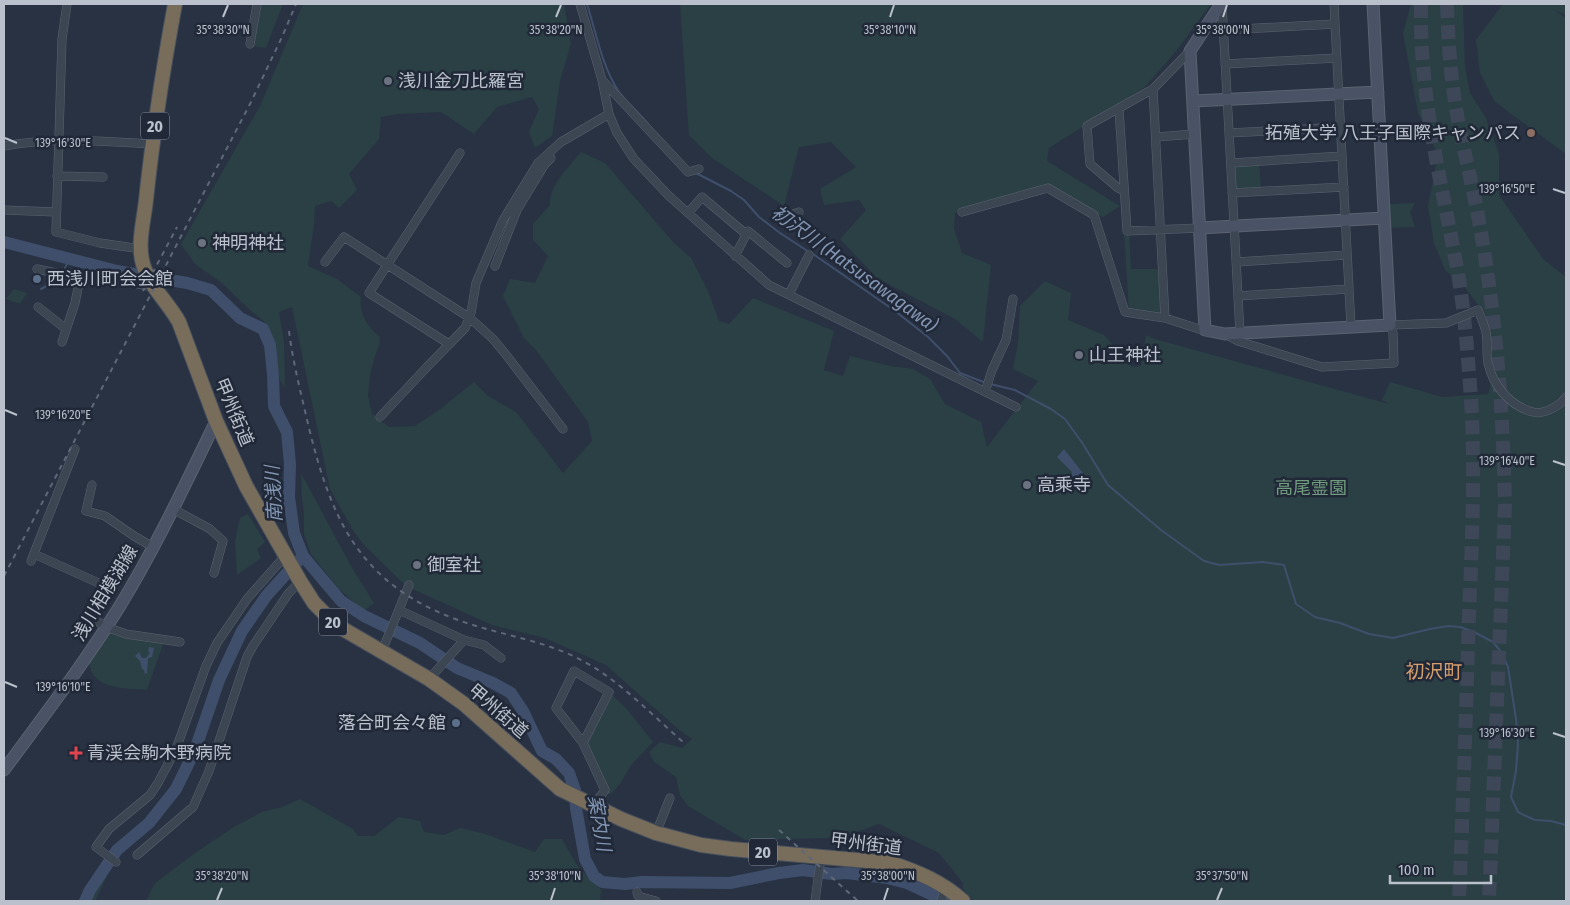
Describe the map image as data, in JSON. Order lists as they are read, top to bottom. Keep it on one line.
{"streets":{"highway":["20","甲州街道"],"street":["浅川相模湖線"]},"crossings":[["甲州街道","浅川相模湖線"]],"districts":["初沢町"],"water":["初沢川 (Hatsusawagawa)","南浅川","案内川"],"parks":["高尾霊園"],"places":{"other":["浅川金刀比羅宮","拓殖大学 八王子国際キャンパス","神明神社","西浅川町会会館","山王神社","高乘寺","御室社","落合町会々館"],"health":["青渓会駒木野病院"]},"scale_bar":"100 m","coordinates":["35°38'30\"N","35°38'20\"N","35°38'10\"N","35°38'00\"N","139°16'30\"E","139°16'50\"E","139°16'20\"E","139°16'40\"E","139°16'10\"E","35°37'50\"N"]}
